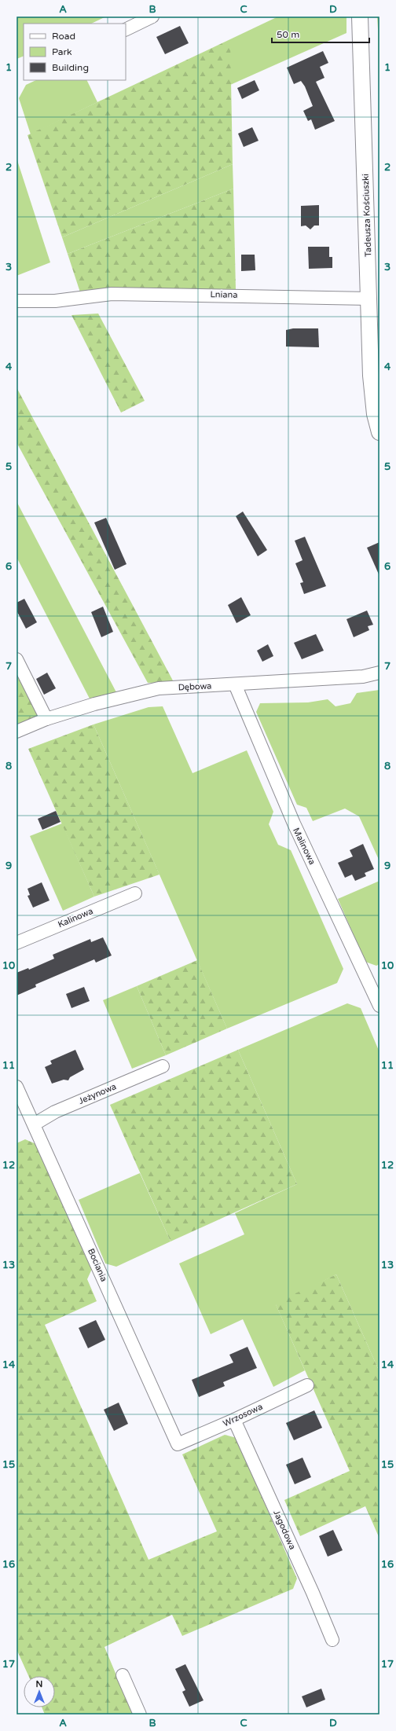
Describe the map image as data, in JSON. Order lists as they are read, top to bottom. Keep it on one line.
{"streets":{"street":["Tadeusza Kościuszki","Lniana","Dębowa","Malinowa","Kalinowa","Jeżynowa","Bociania","Wrzosowa","Jagodowa"]},"crossings":[["Tadeusza Kościuszki","Lniana"],["Dębowa","Malinowa"],["Jeżynowa","Bociania"],["Bociania","Wrzosowa"],["Wrzosowa","Jagodowa"]],"legend":["Road","Park","Building"],"scale_bar":"50 m","north":"top","grid":{"columns":["A","B","C","D"],"rows":["1","2","3","4","5","6","7","8","9","10","11","12","13","14","15","16","17"]}}
